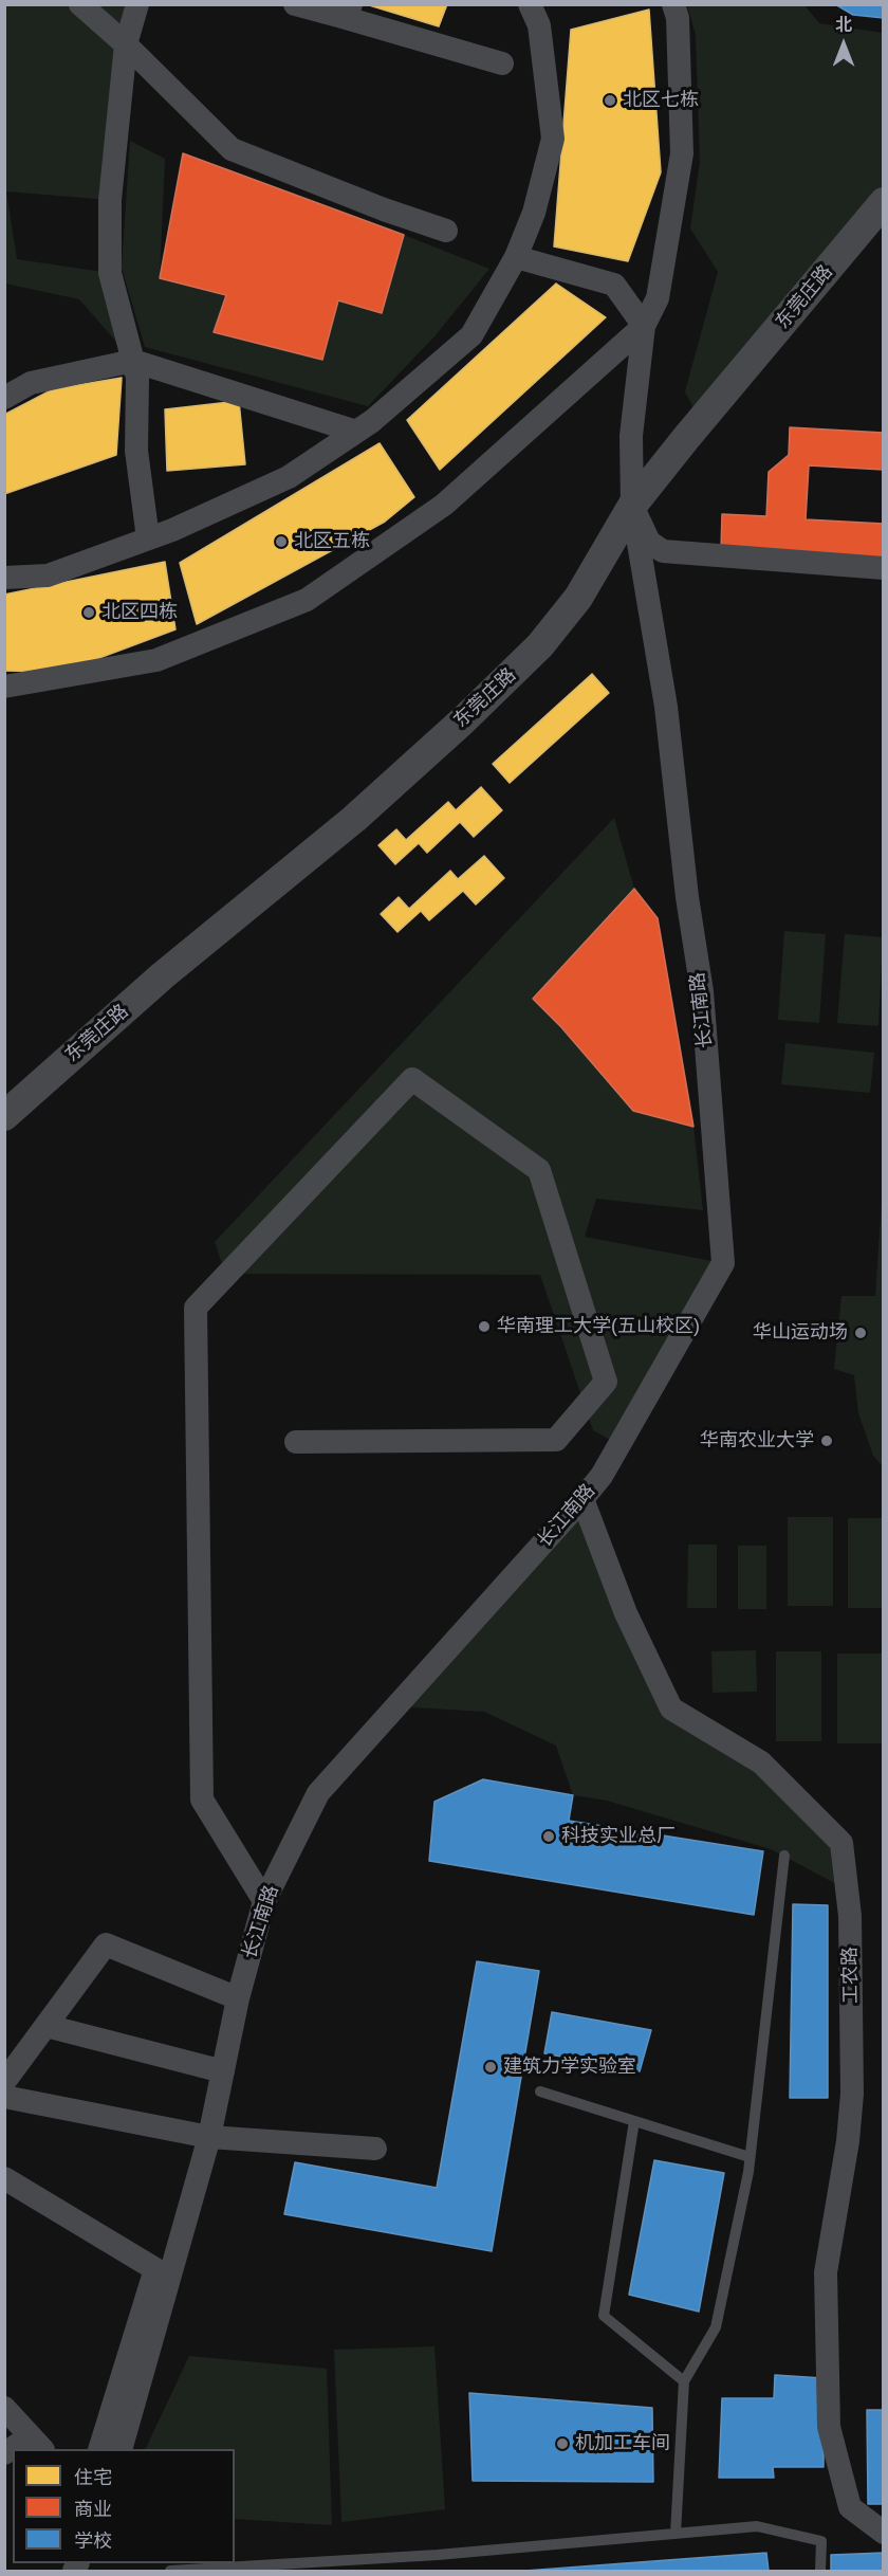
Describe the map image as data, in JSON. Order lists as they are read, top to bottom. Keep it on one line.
{"streets":{"street":["东莞庄路","长江南路","工农路"]},"crossings":[["东莞庄路","长江南路"],["长江南路","工农路"]],"places":["北区七栋","北区五栋","北区四栋","华南理工大学(五山校区)","华山运动场","华南农业大学","科技实业总厂","建筑力学实验室","机加工车间"],"legend":["住宅","商业","学校"],"north":"top"}
